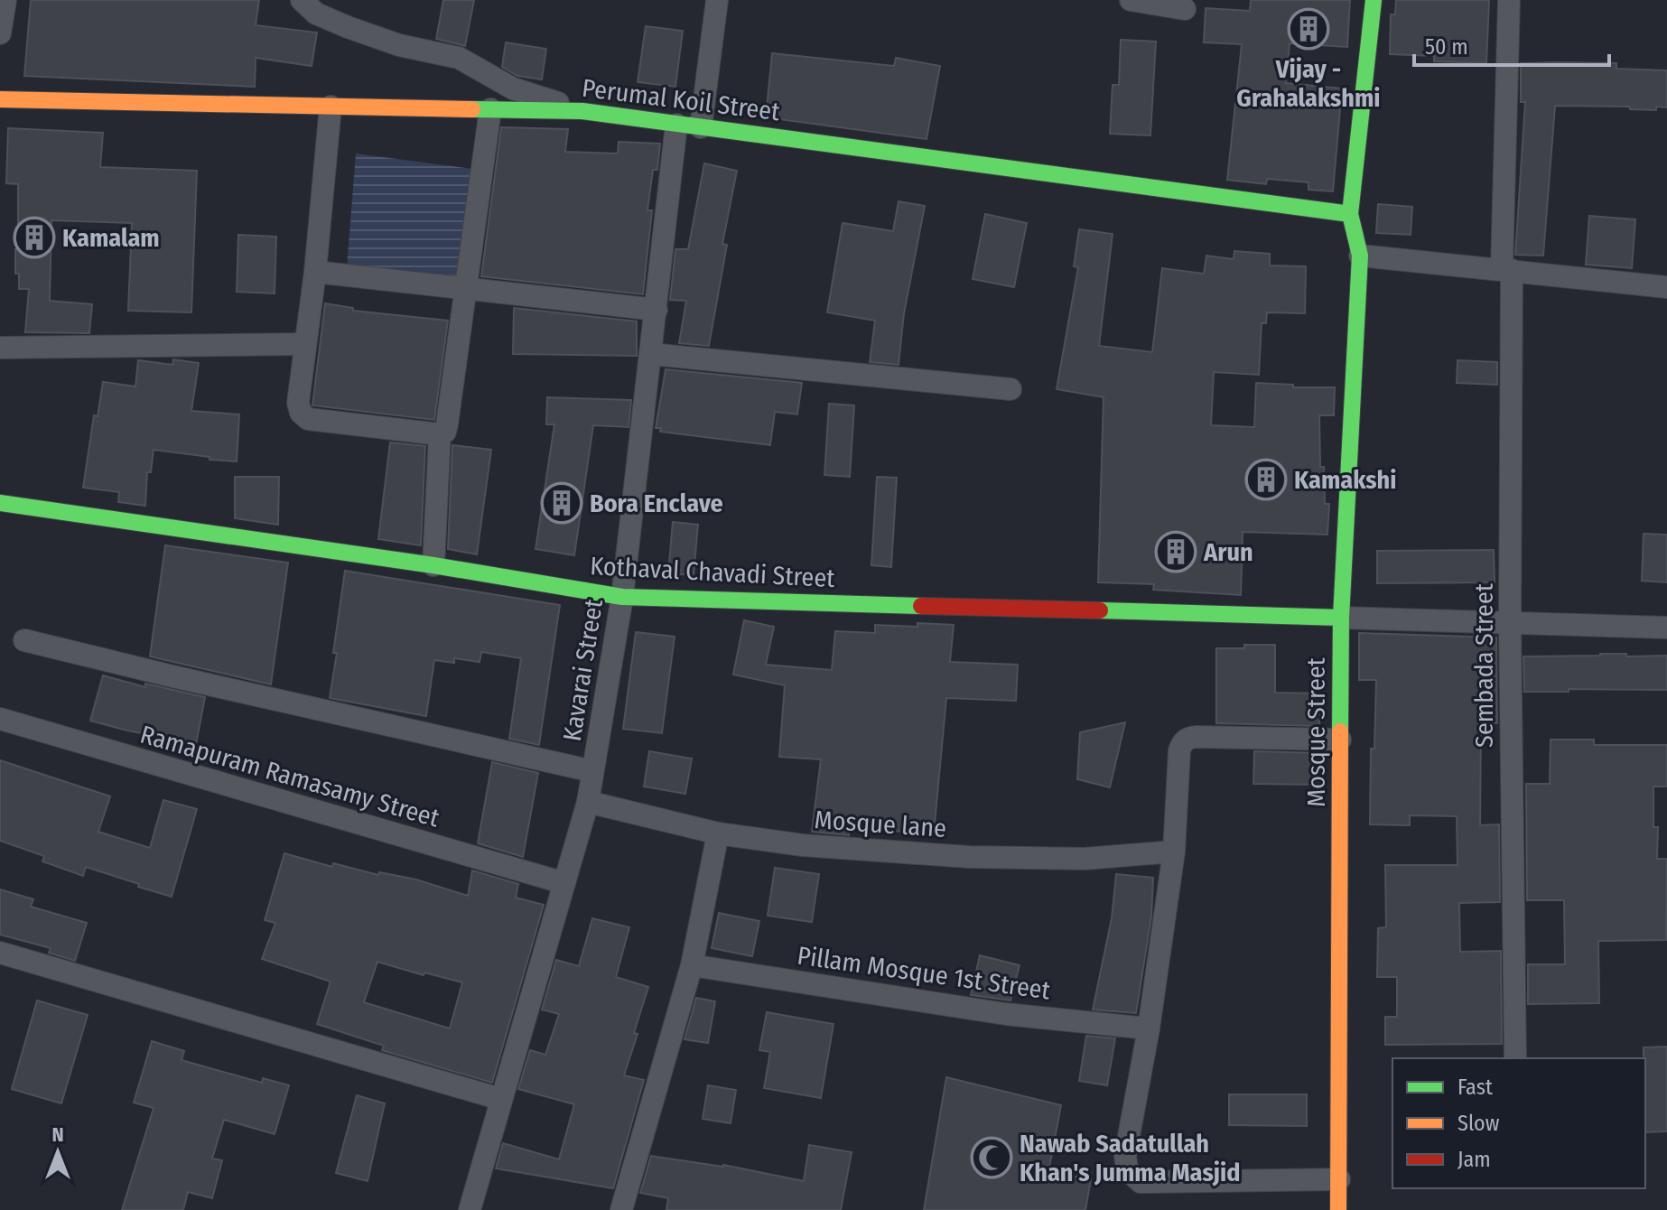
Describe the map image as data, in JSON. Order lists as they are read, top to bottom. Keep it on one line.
{"streets":{"street":["Perumal Koil Street","Kothaval Chavadi Street","Sembada Street","Kavarai Street","Mosque Street","Ramapuram Ramasamy Street","Mosque lane","Pillam Mosque 1st Street"]},"crossings":[["Perumal Koil Street","Kavarai Street"],["Perumal Koil Street","Mosque Street"],["Kothaval Chavadi Street","Kavarai Street"],["Kothaval Chavadi Street","Mosque Street"],["Kavarai Street","Ramapuram Ramasamy Street"],["Kavarai Street","Mosque lane"]],"places":{"building":["Vijay - Grahalakshmi","Kamalam","Kamakshi","Bora Enclave","Arun"],"mosque":["Nawab Sadatullah Khan's Jumma Masjid"]},"legend":["Fast","Slow","Jam"],"scale_bar":"50 m","north":"top"}
